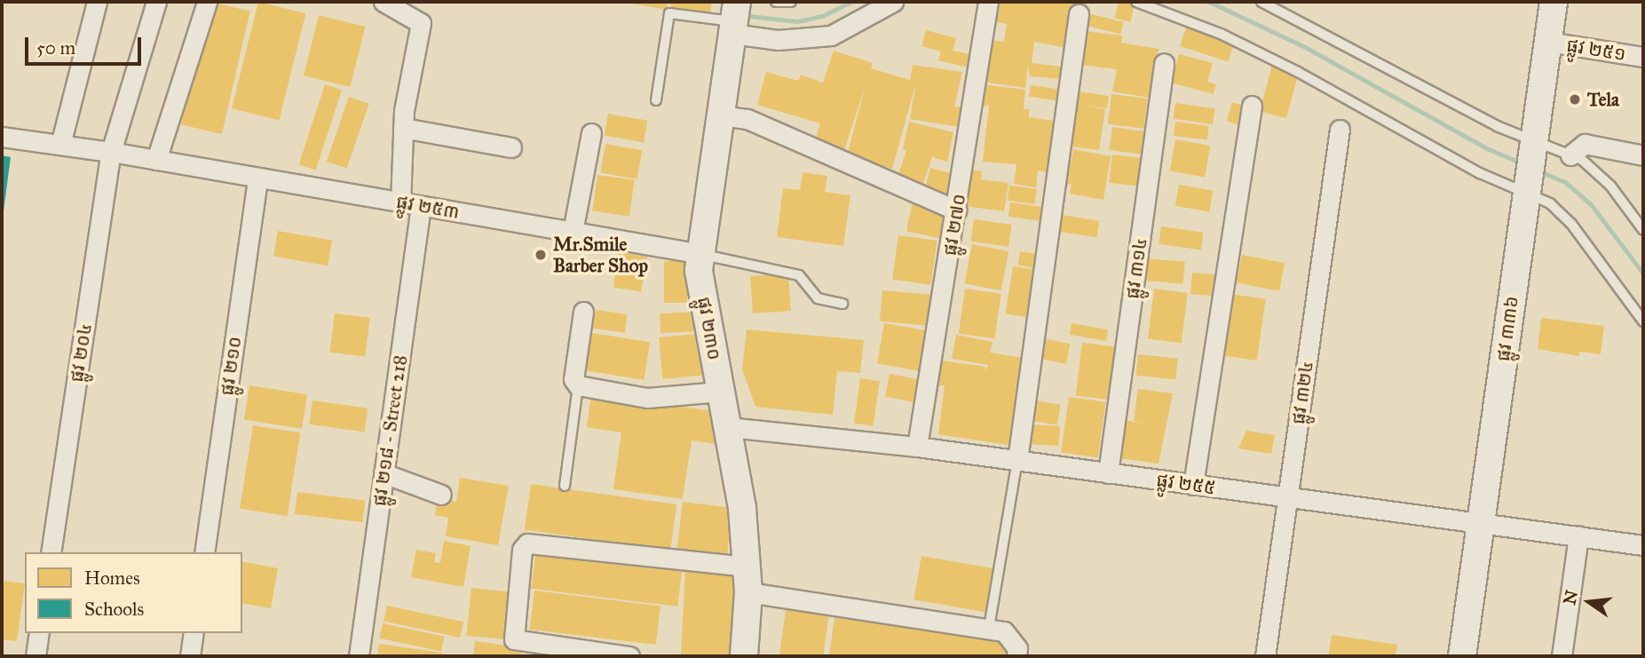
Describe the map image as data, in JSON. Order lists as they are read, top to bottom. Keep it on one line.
{"streets":{"street":["ផ្លូវ ២៥១","ផ្លូវ ២៥៣","ផ្លូវ ២៧០","ផ្លូវ ៣១៤","ផ្លូវ ២៣០","ផ្លូវ ៣៣៦","ផ្លូវ ២០៤","ផ្លូវ ២១០","ផ្លូវ ៣២៤","ផ្លូវ ២១៨ - Street 218","ផ្លូវ ២៥៥"]},"crossings":[["ផ្លូវ ២៥១","ផ្លូវ ៣៣៦"],["ផ្លូវ ២៥៣","ផ្លូវ ២៣០"],["ផ្លូវ ២៥៣","ផ្លូវ ២០៤"],["ផ្លូវ ២៥៣","ផ្លូវ ២១០"],["ផ្លូវ ២៥៣","ផ្លូវ ២១៨ - Street 218"],["ផ្លូវ ២៧០","ផ្លូវ ២៥៥"],["ផ្លូវ ៣១៤","ផ្លូវ ២៥៥"],["ផ្លូវ ២៣០","ផ្លូវ ២៥៥"],["ផ្លូវ ៣៣៦","ផ្លូវ ២៥៥"],["ផ្លូវ ៣២៤","ផ្លូវ ២៥៥"]],"places":["Tela","Mr.Smile Barber Shop"],"legend":["Homes","Schools"],"scale_bar":"50 m","north":"left"}
